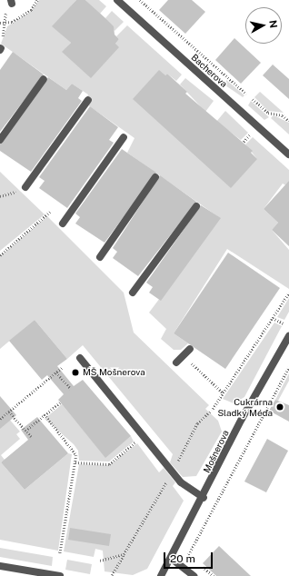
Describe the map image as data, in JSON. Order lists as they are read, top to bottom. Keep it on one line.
{"streets":{"street":["Bacherova","Mošnerova"]},"places":["MŠ Mošnerova","Cukrárna Sladký Méďa"],"scale_bar":"20 m","north":"right"}
